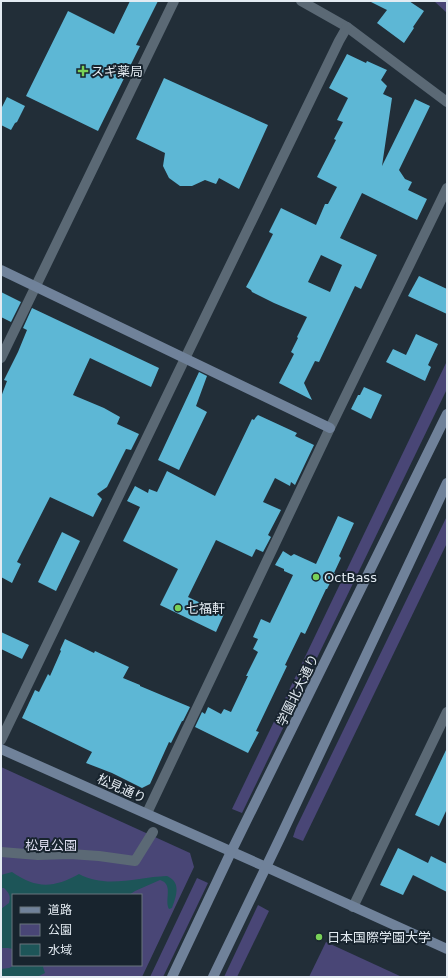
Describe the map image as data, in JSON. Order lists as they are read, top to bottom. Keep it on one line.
{"streets":{"main road":["学園北大通り","松見通り"]},"crossings":[["学園北大通り","松見通り"]],"parks":["松見公園"],"places":{"health":["スギ薬局"],"other":["OctBass","七福軒","日本国際学園大学"]},"legend":["道路","公園","水域"]}
